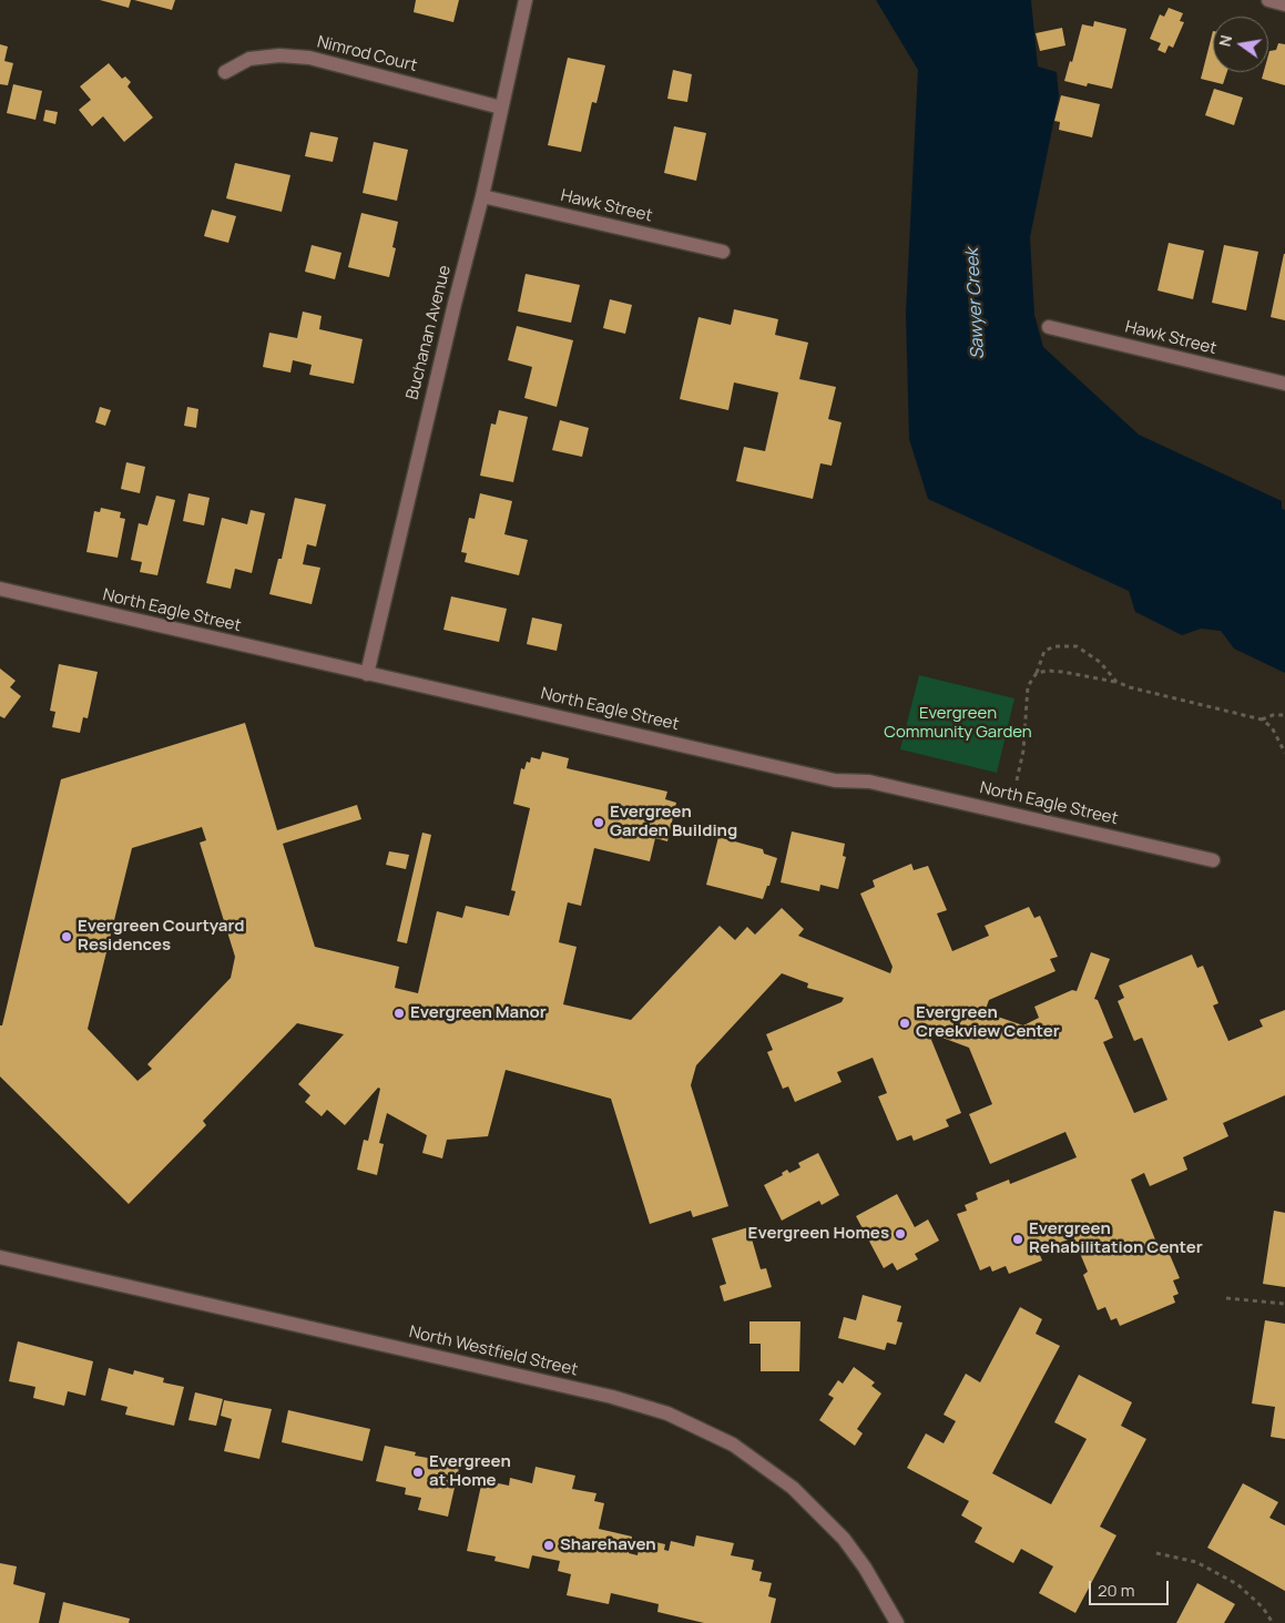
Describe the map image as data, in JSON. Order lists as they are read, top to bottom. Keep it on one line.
{"streets":{"street":["Nimrod Court","Hawk Street","Buchanan Avenue","North Eagle Street","North Westfield Street"]},"crossings":[["Nimrod Court","Buchanan Avenue"],["Hawk Street","Buchanan Avenue"],["Buchanan Avenue","North Eagle Street"]],"water":["Sawyer Creek"],"parks":["Evergreen Community Garden"],"places":["Evergreen Garden Building","Evergreen Courtyard Residences","Evergreen Manor","Evergreen Creekview Center","Evergreen Homes","Evergreen Rehabilitation Center","Evergreen at Home","Sharehaven"],"scale_bar":"20 m","north":"left"}
